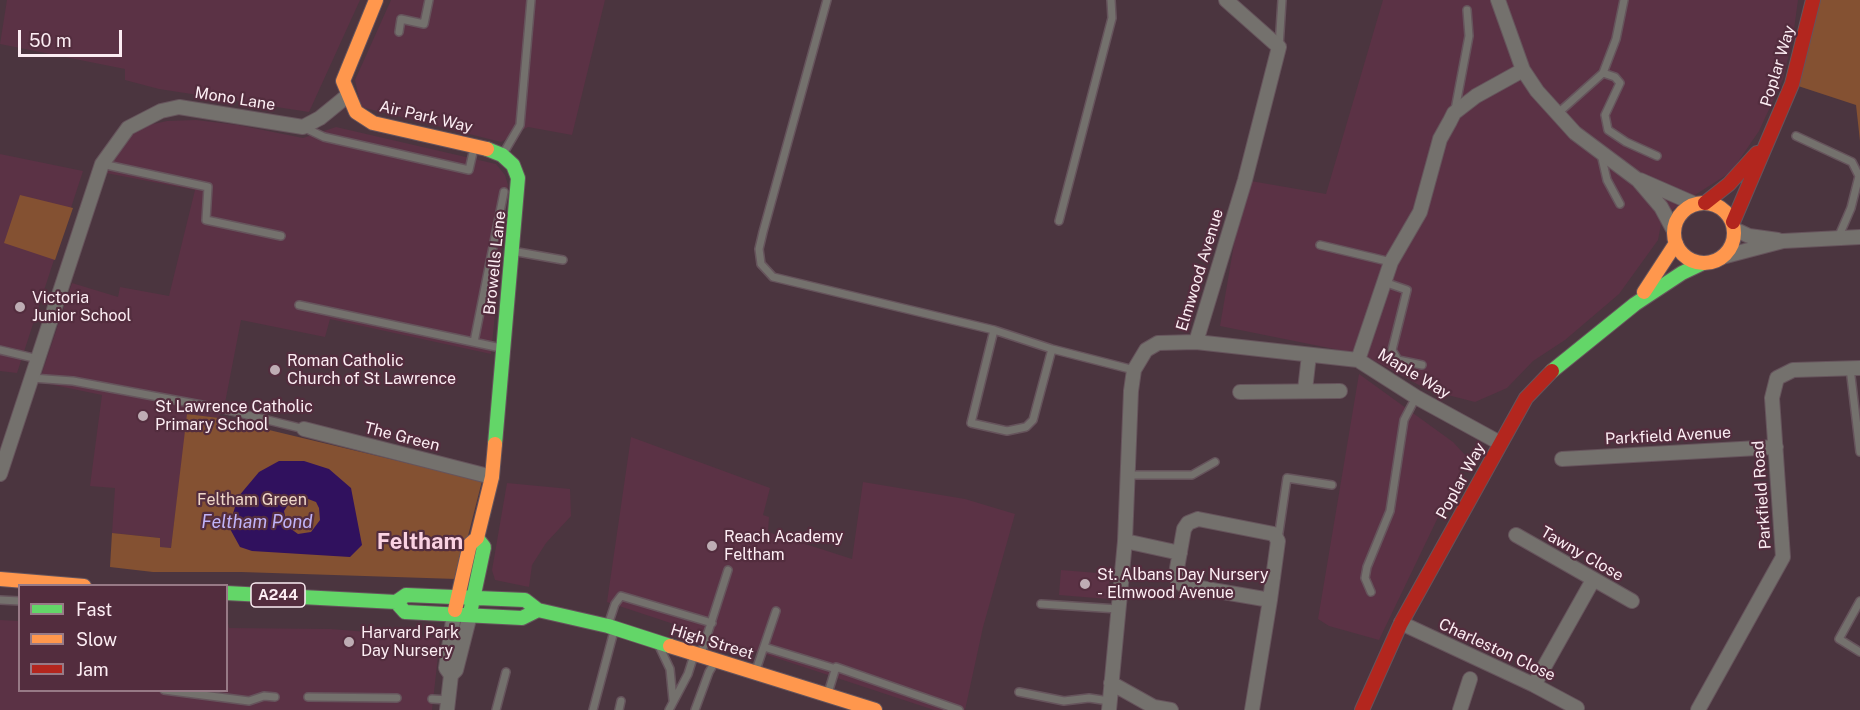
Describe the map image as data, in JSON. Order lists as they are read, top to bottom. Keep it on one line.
{"streets":{"street":["Poplar Way","Mono Lane","Air Park Way","Browells Lane","Elmwood Avenue","Maple Way","Parkfield Avenue","The Green","Parkfield Road","Tawny Close","A244","High Street","Charleston Close"]},"crossings":[["Poplar Way","Maple Way"],["Poplar Way","Charleston Close"],["Air Park Way","Browells Lane"],["Browells Lane","The Green"],["Browells Lane","High Street"],["Elmwood Avenue","Maple Way"],["Parkfield Avenue","Parkfield Road"]],"districts":["Feltham"],"water":["Feltham Pond"],"parks":["Feltham Green"],"places":["Victoria Junior School","Roman Catholic Church of St Lawrence","St Lawrence Catholic Primary School","Reach Academy Feltham","St. Albans Day Nursery - Elmwood Avenue","Harvard Park Day Nursery"],"legend":["Fast","Slow","Jam"],"scale_bar":"50 m"}
